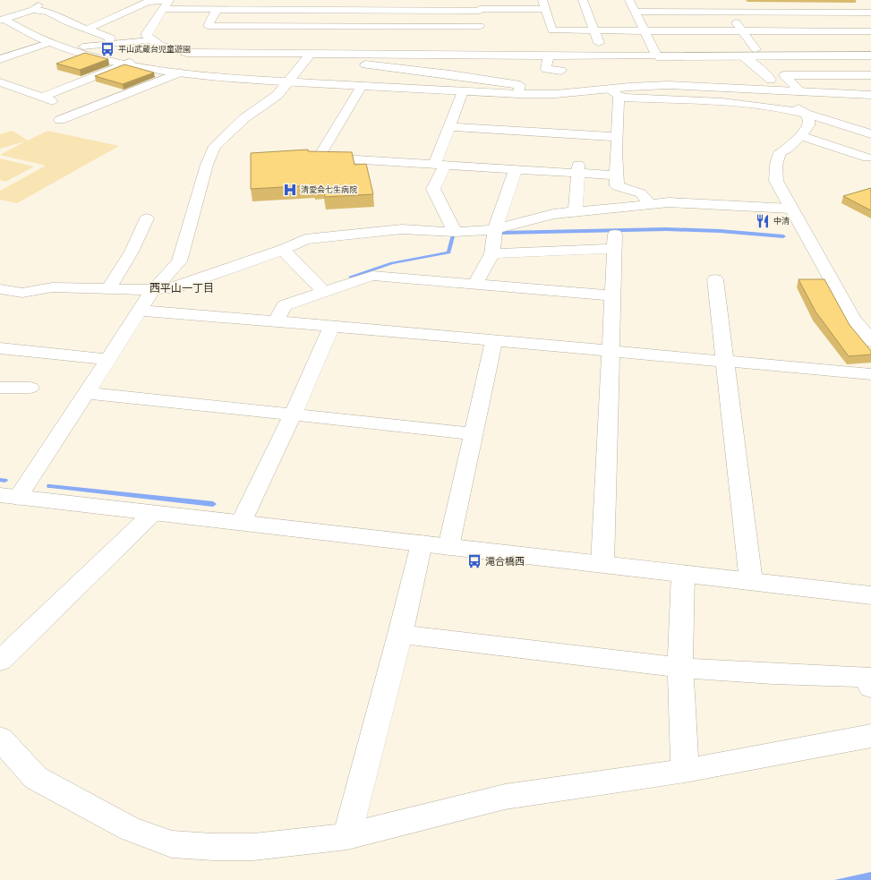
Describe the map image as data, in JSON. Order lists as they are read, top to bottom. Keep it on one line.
{"districts":["西平山一丁目"],"places":{"bus stop":["平山武蔵台児童遊園","滝合橋西"],"hospital":["清愛会七生病院"],"restaurant":["中清"]}}
